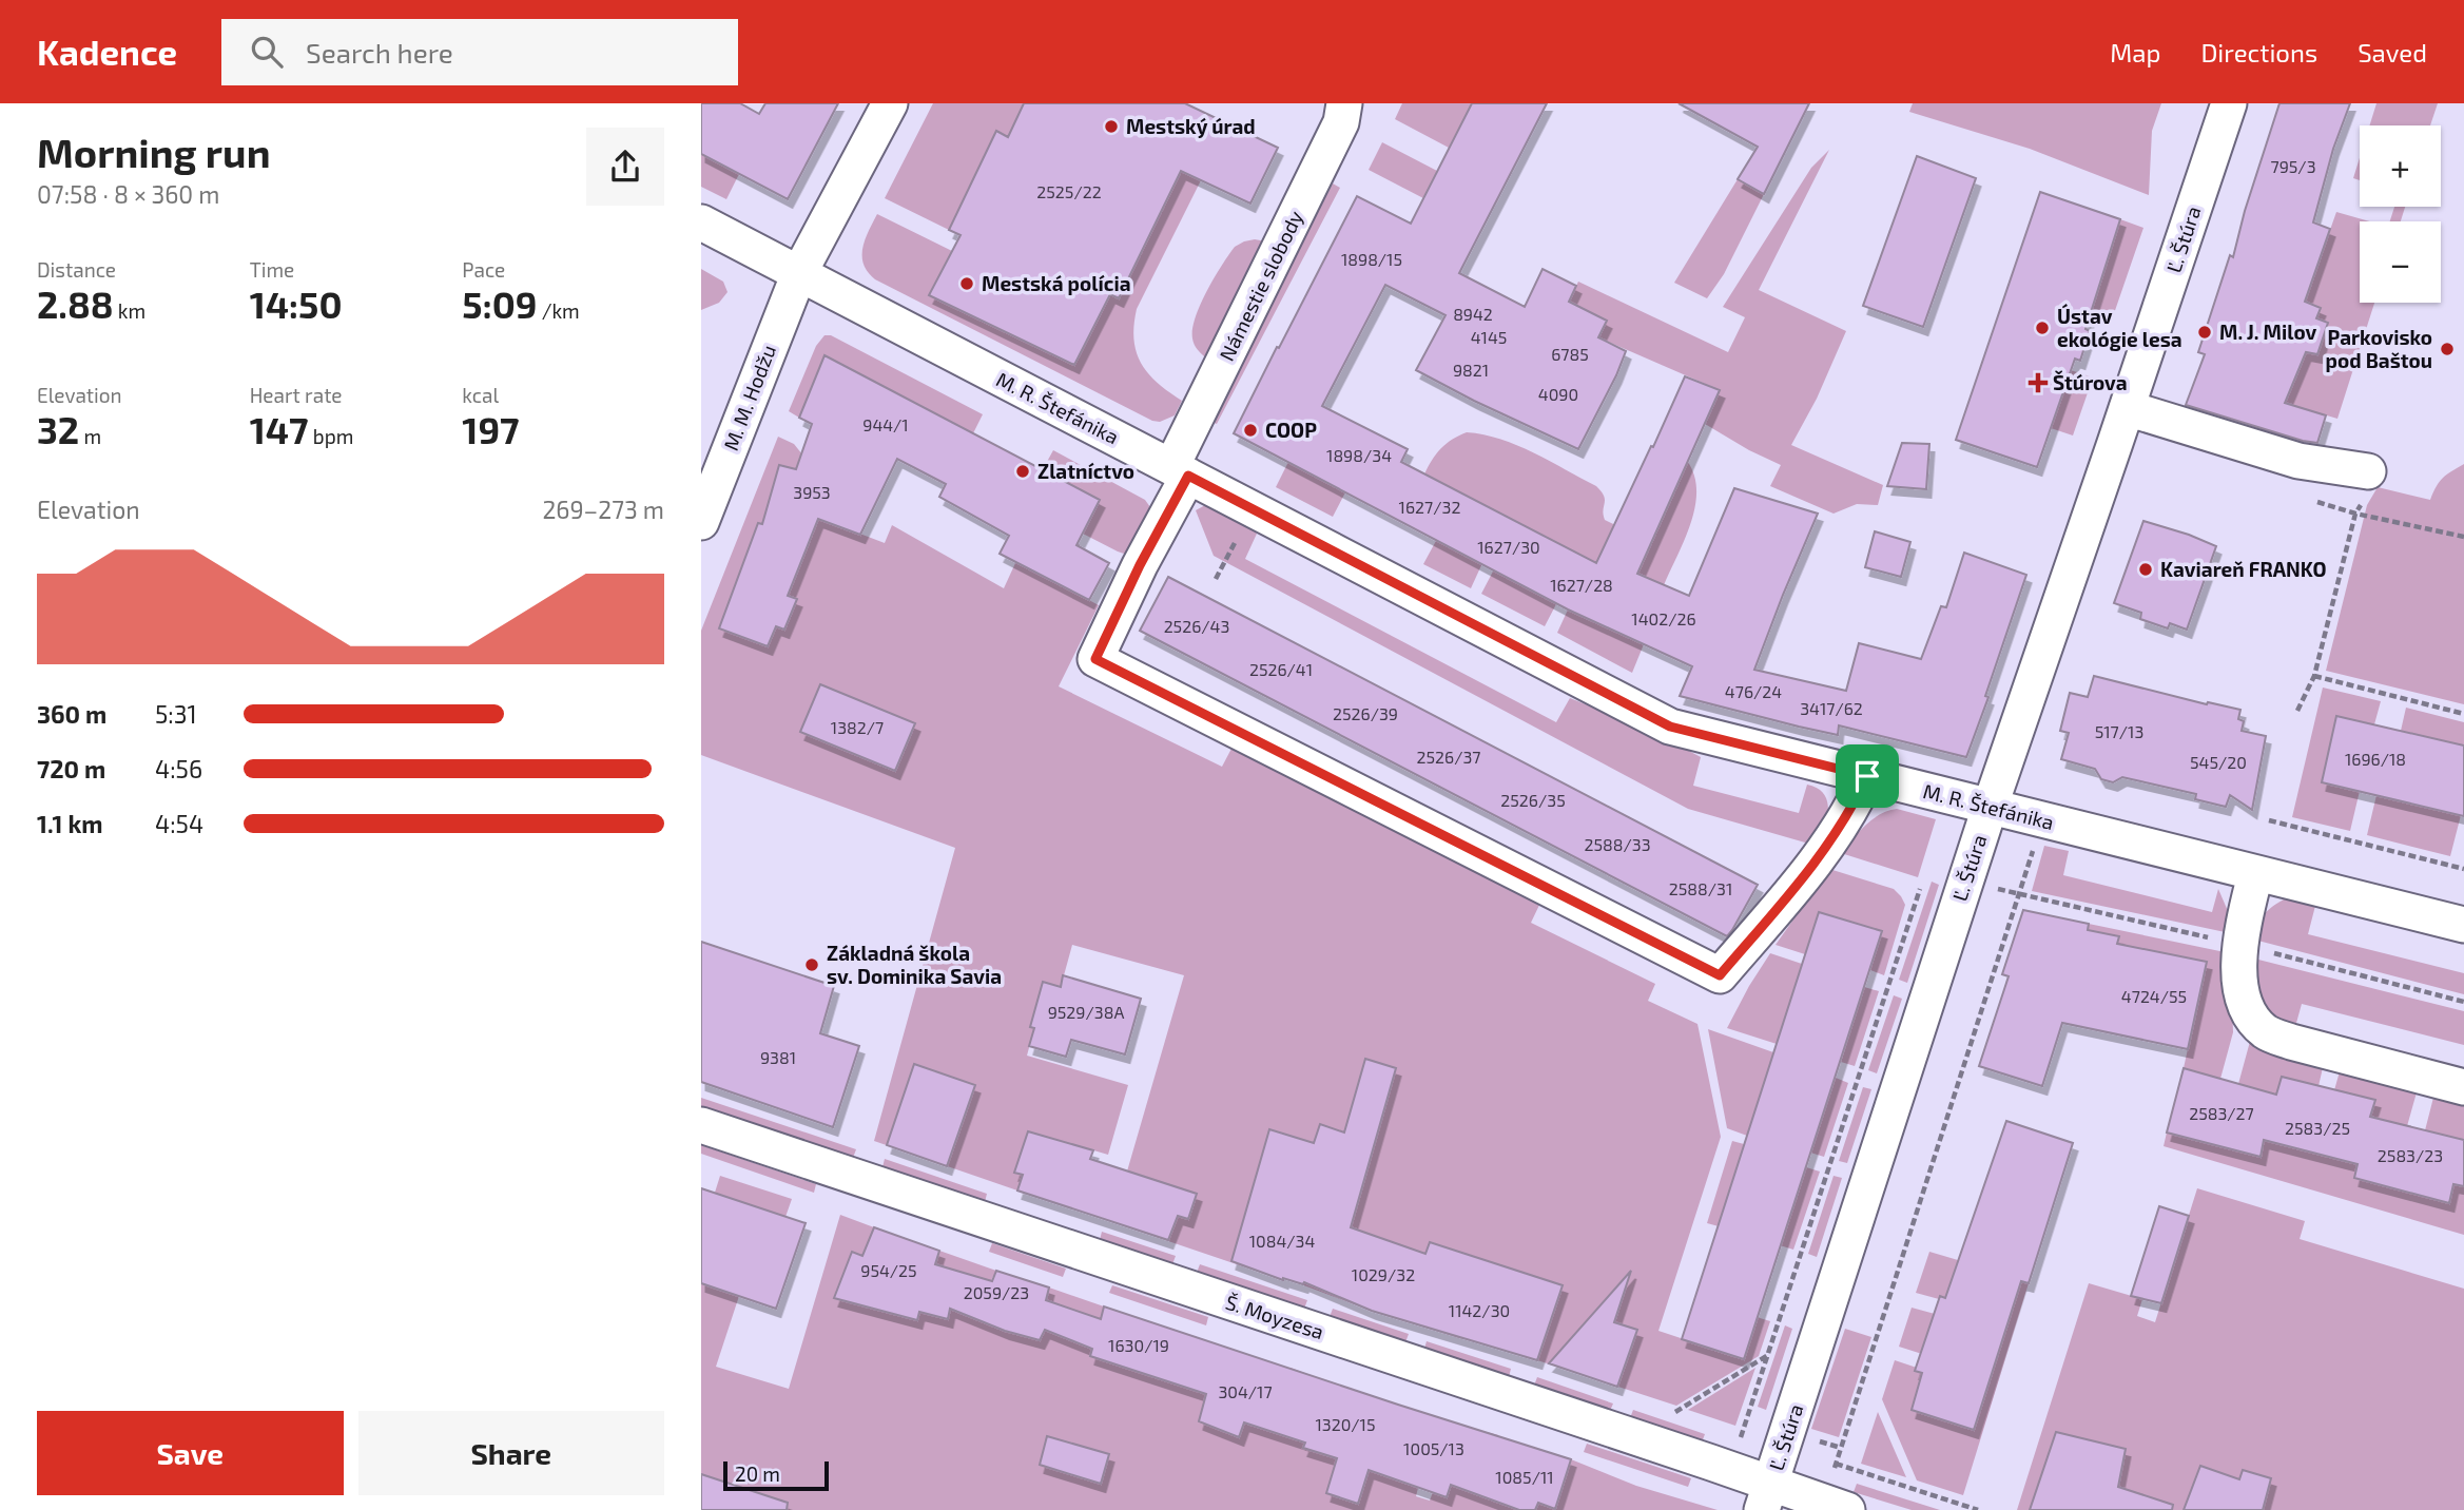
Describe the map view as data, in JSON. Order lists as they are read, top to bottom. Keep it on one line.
{"streets":{"street":["Ľ. Štúra","Námestie slobody","M. M. Hodžu","M. R. Štefánika","Š. Moyzesa"]},"crossings":[["Ľ. Štúra","M. R. Štefánika"],["Ľ. Štúra","Š. Moyzesa"],["Námestie slobody","M. R. Štefánika"],["M. M. Hodžu","M. R. Štefánika"]],"places":{"other":["Mestský úrad","Mestská polícia","Ústav ekológie lesa","M. J. Milov","Parkovisko pod Baštou","COOP","Zlatníctvo","Kaviareň FRANKO","Základná škola sv. Dominika Savia"],"health":["Štúrova"]},"house_numbers":["795/3","2525/22","1898/15","8942","4145","6785","9821","4090","944/1","1898/34","3953","1627/32","1627/30","1627/28","1402/26","2526/43","2526/41","476/24","3417/62","2526/39","1382/7","517/13","2526/37","1696/18","545/20","2526/35","2588/33","2588/31","4724/55","9529/38A","9381","2583/27","2583/25","2583/23","1084/34","954/25","1029/32","2059/23","1142/30","1630/19","304/17","1320/15","1005/13","1085/11"],"scale_bar":"20 m","page":{"header":"Kadence","search":"Search here","nav":["Map","Directions","Saved"],"heading":["Morning run","07:58 · 8 × 360 m"],"map_buttons":["+","−"],"stats":[["Distance","2.88 km"],["Time","14:50"],["Pace","5:09 /km"],["Elevation","32 m"],["Heart rate","147 bpm"],["kcal","197"]],"chart":["Elevation","269–273 m"],"list":[{"name":"360 m","note":"5:31"},{"name":"720 m","note":"4:56"},{"name":"1.1 km","note":"4:54"}],"buttons":["Save","Share"],"scale":"20 m"}}
